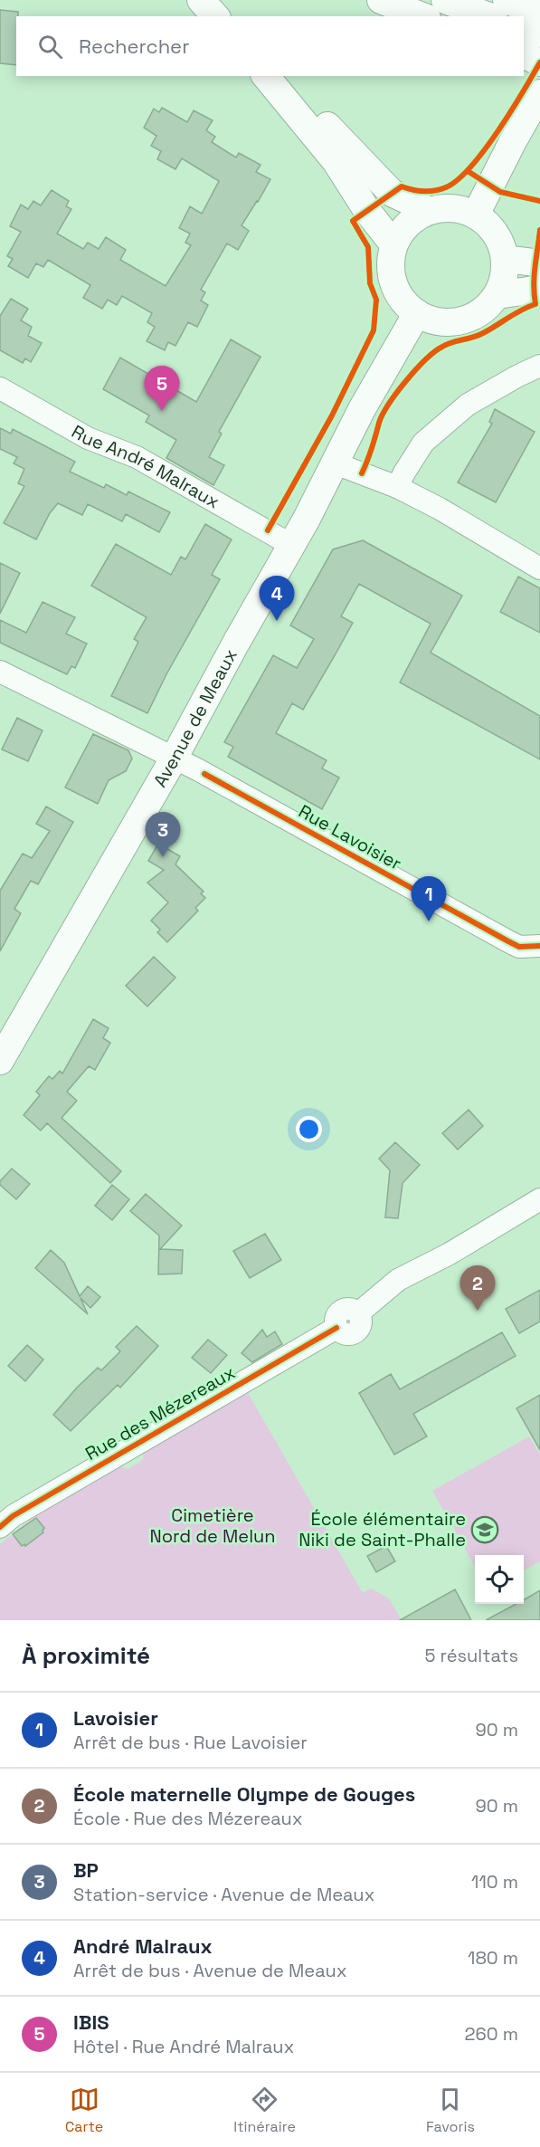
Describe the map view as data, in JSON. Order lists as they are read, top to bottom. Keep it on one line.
{"streets":{"main road":["Avenue de Meaux"],"street":["Rue André Malraux","Rue Lavoisier","Rue des Mézereaux"]},"crossings":[["Rue André Malraux","Avenue de Meaux"],["Avenue de Meaux","Rue Lavoisier"]],"parks":["Cimetière Nord de Melun"],"places":{"school or university":["École élémentaire Niki de Saint-Phalle"]},"page":{"search":"Rechercher","pins":["5","4","3","1","2"],"heading":["À proximité","5 résultats"],"list":[{"mark":"1","name":"Lavoisier","note":"Arrêt de bus · Rue Lavoisier","value":"90 m"},{"mark":"2","name":"École maternelle Olympe de Gouges","note":"École · Rue des Mézereaux","value":"90 m"},{"mark":"3","name":"BP","note":"Station-service · Avenue de Meaux","value":"110 m"},{"mark":"4","name":"André Malraux","note":"Arrêt de bus · Avenue de Meaux","value":"180 m"},{"mark":"5","name":"IBIS","note":"Hôtel · Rue André Malraux","value":"260 m"}],"nav":["Carte","Itinéraire","Favoris"]}}
